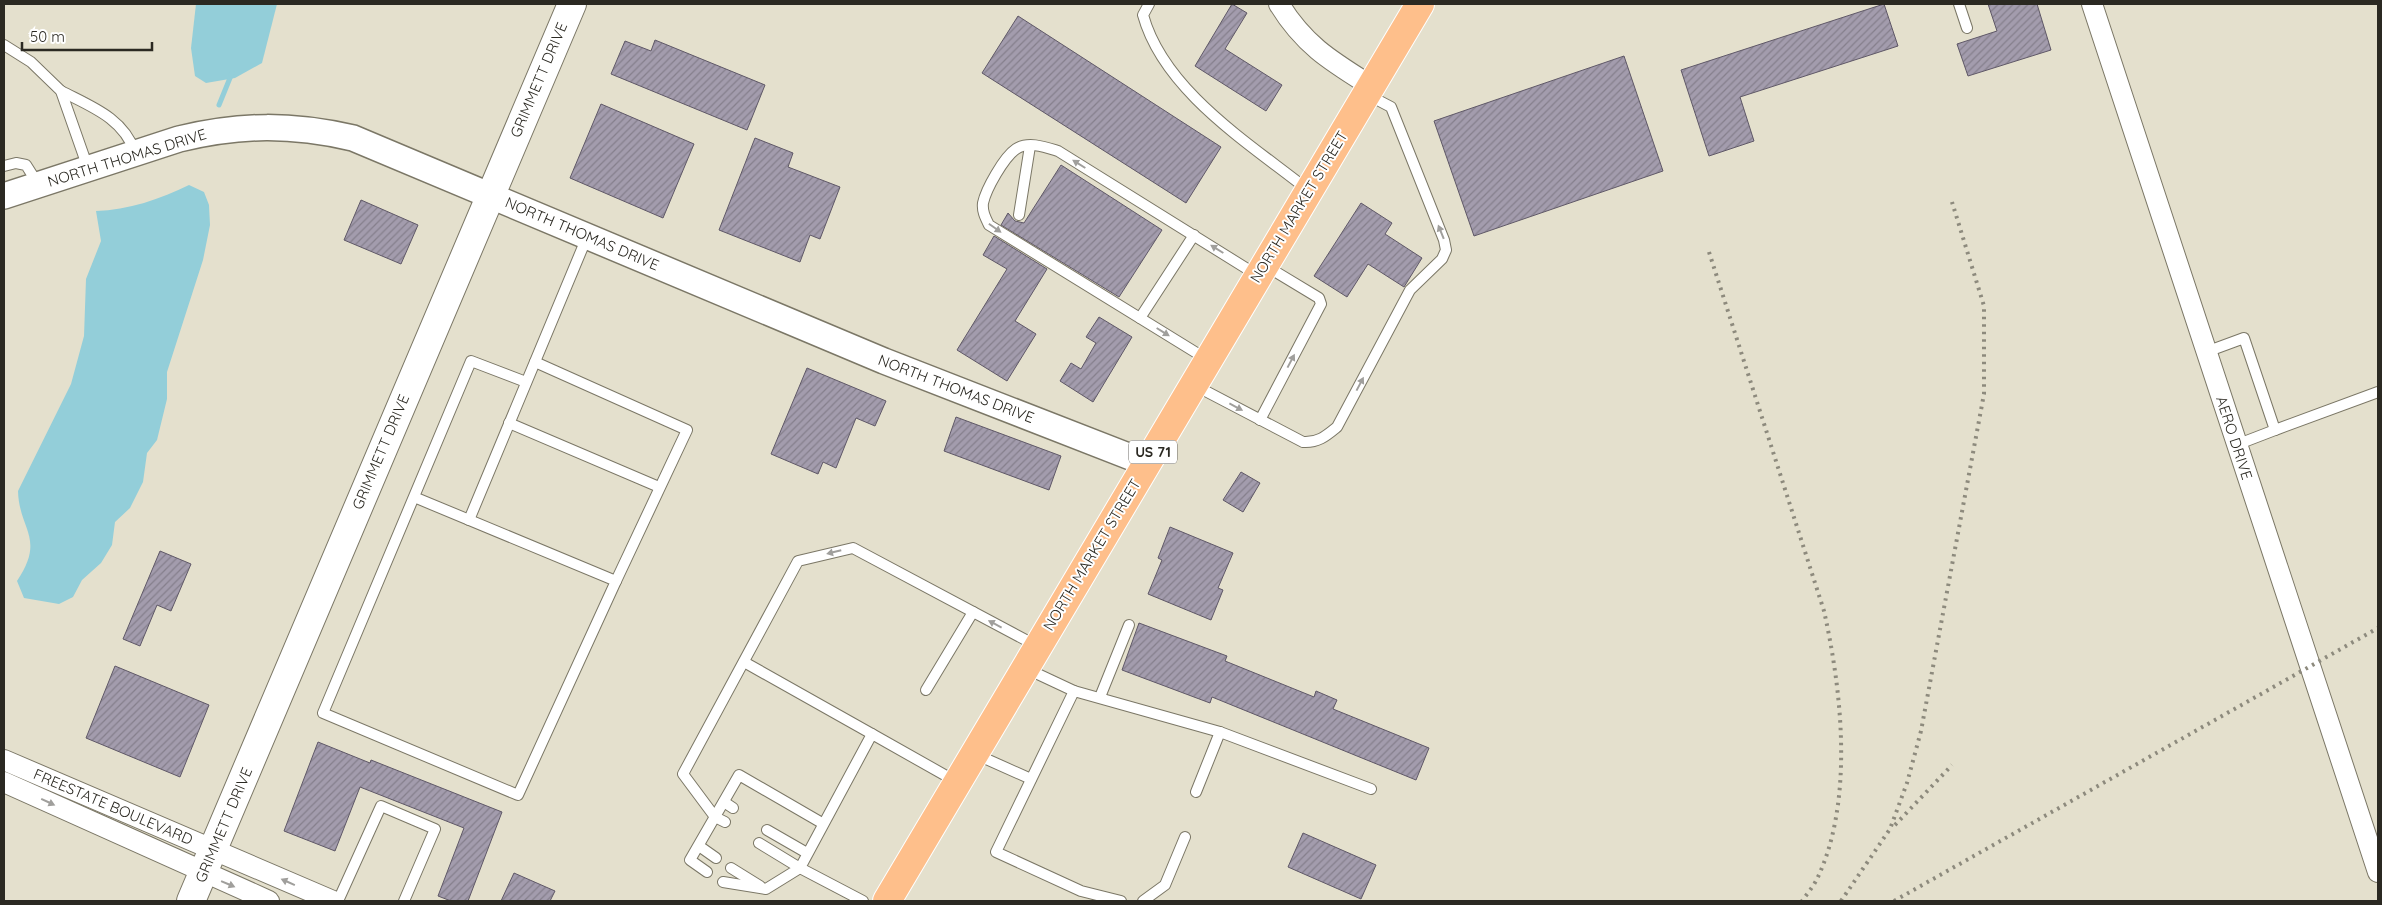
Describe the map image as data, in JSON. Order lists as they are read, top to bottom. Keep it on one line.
{"streets":{"main road":["GRIMMETT DRIVE","NORTH MARKET STREET","US 71"],"street":["NORTH THOMAS DRIVE","AERO DRIVE","FREESTATE BOULEVARD"]},"crossings":[["GRIMMETT DRIVE","NORTH THOMAS DRIVE"],["GRIMMETT DRIVE","FREESTATE BOULEVARD"],["NORTH THOMAS DRIVE","NORTH MARKET STREET"]],"scale_bar":"50 m"}
